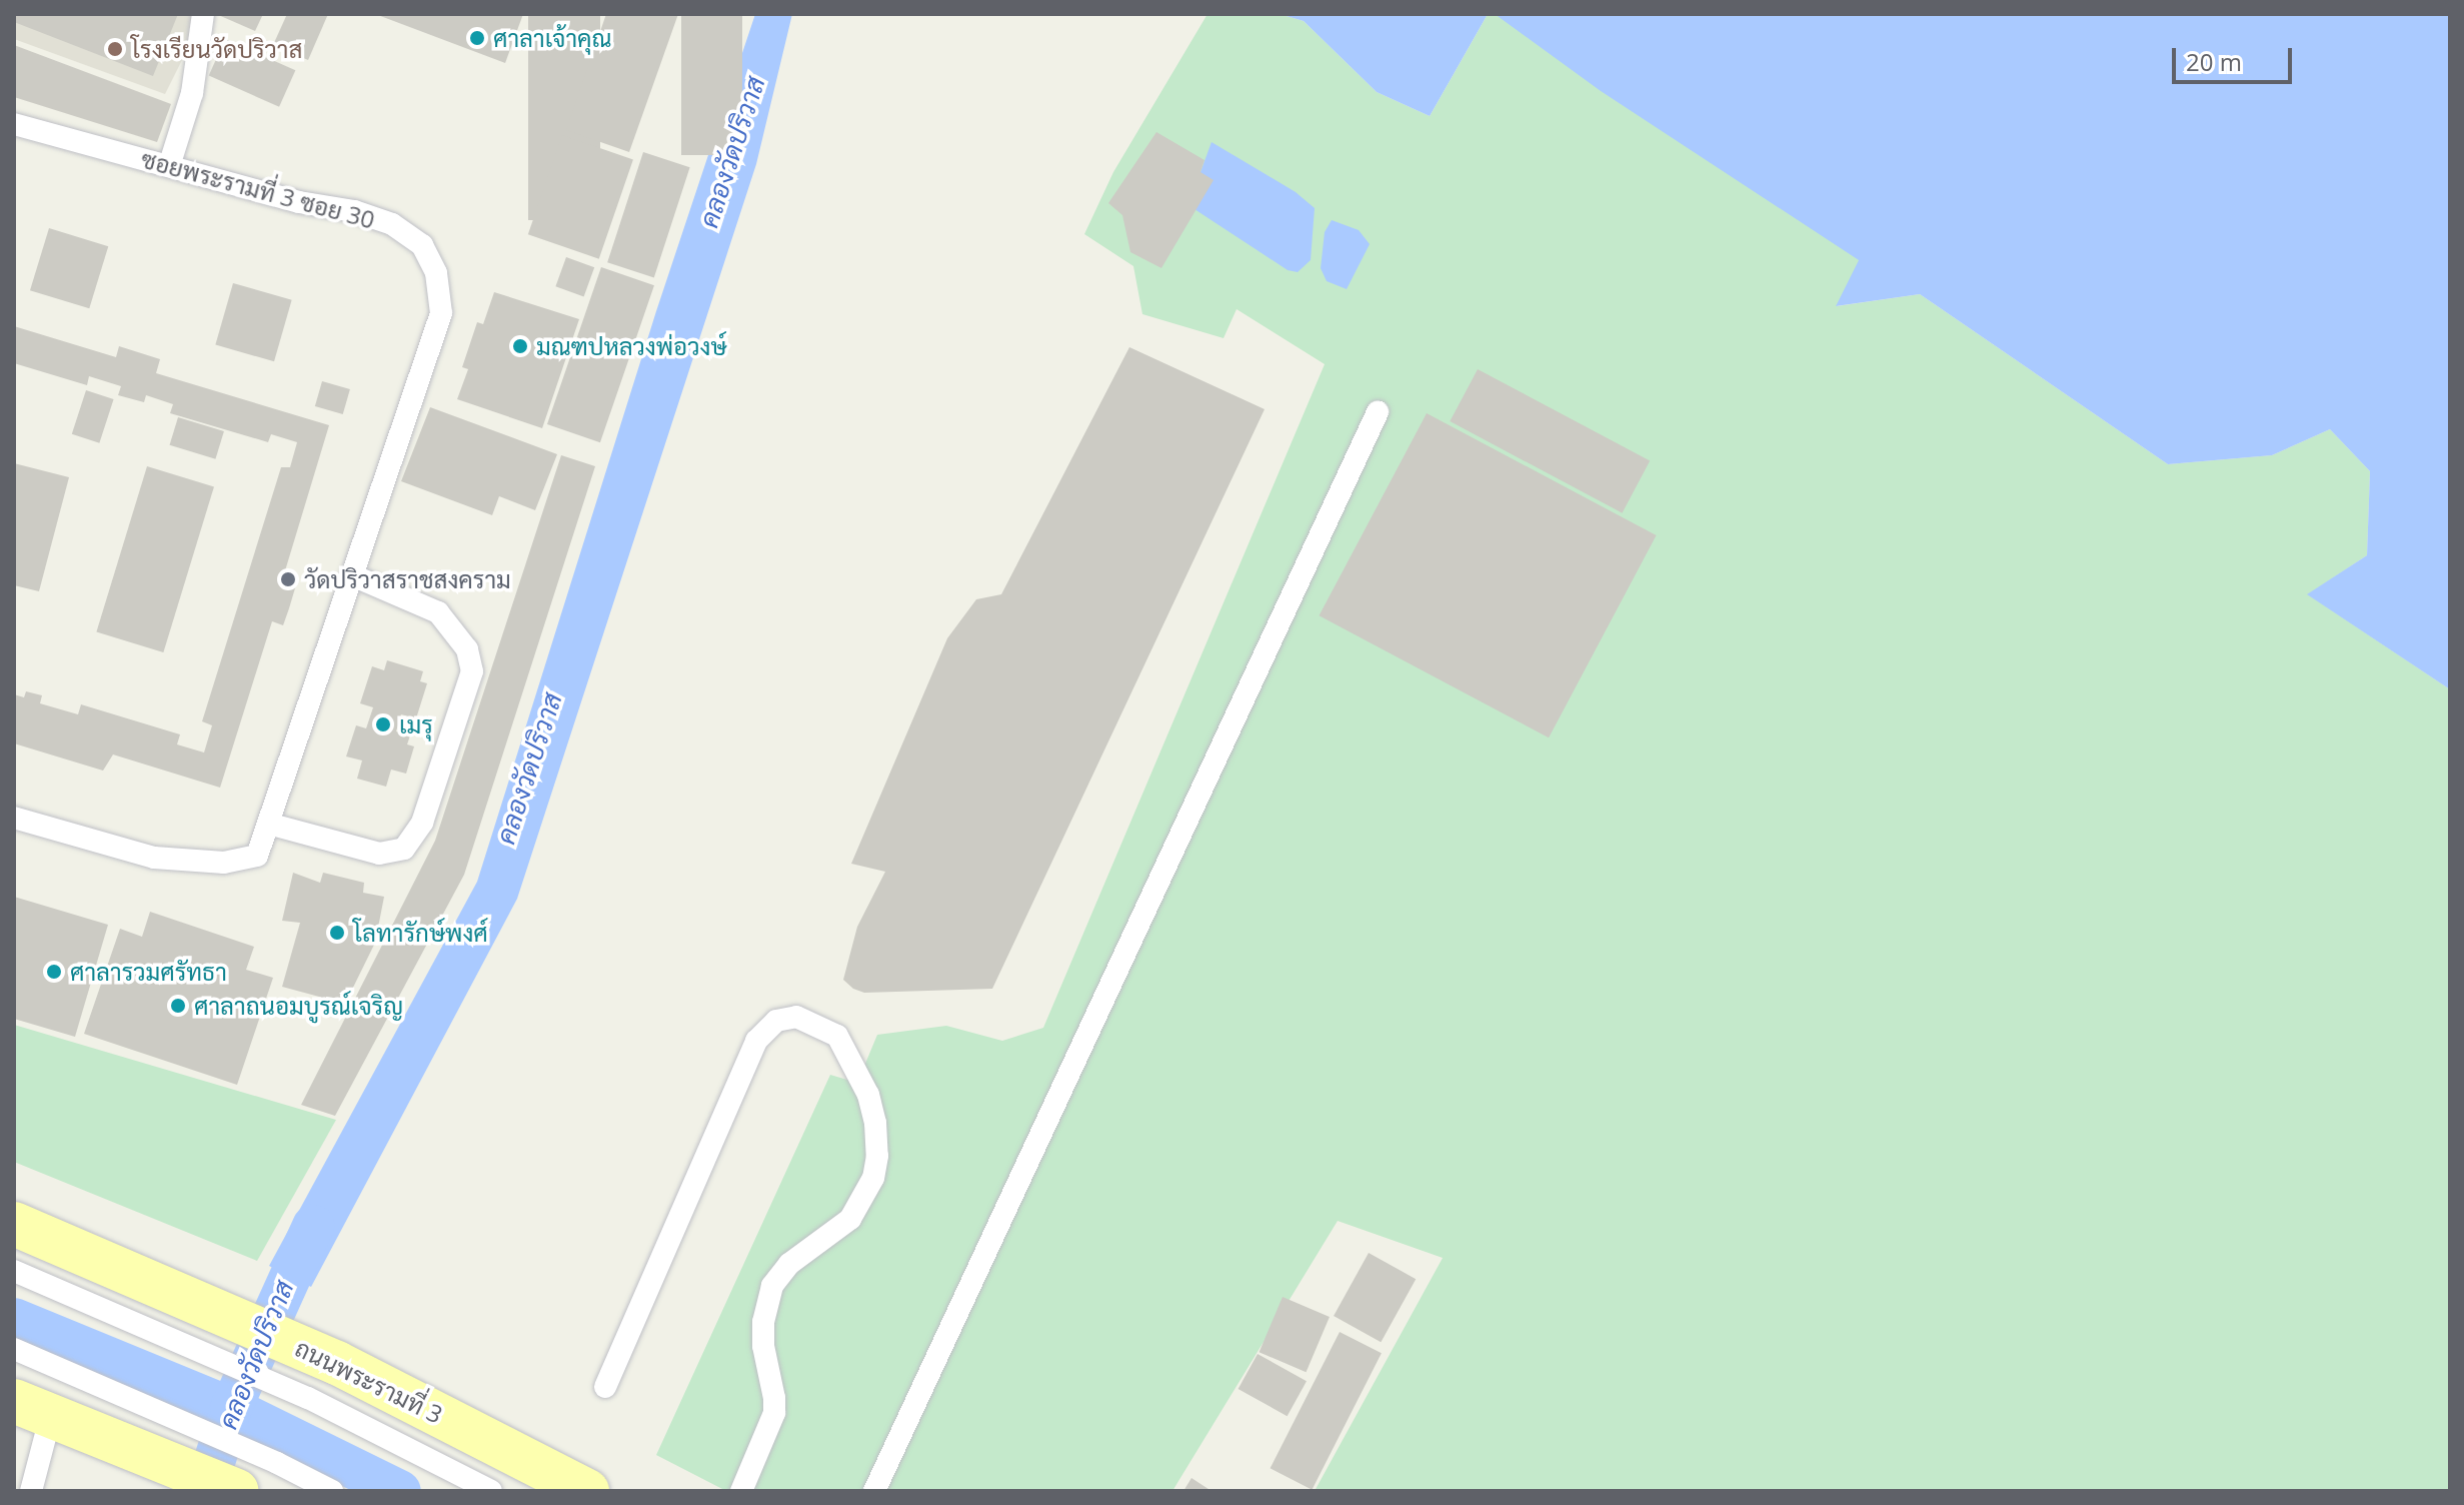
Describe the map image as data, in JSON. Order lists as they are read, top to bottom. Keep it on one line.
{"streets":{"main road":["ถนนพระรามที่ 3"],"lane":["ซอยพระรามที่ 3 ซอย 30"]},"water":["คลองวัดปริวาส"],"places":["ศาลาเจ้าคุณ","โรงเรียนวัดปริวาส","มณฑปหลวงพ่อวงษ์","วัดปริวาสราชสงคราม","เมรุ","โลทารักษ์พงศ์","ศาลารวมศรัทธา","ศาลาถนอมบูรณ์เจริญ"],"scale_bar":"20 m"}
